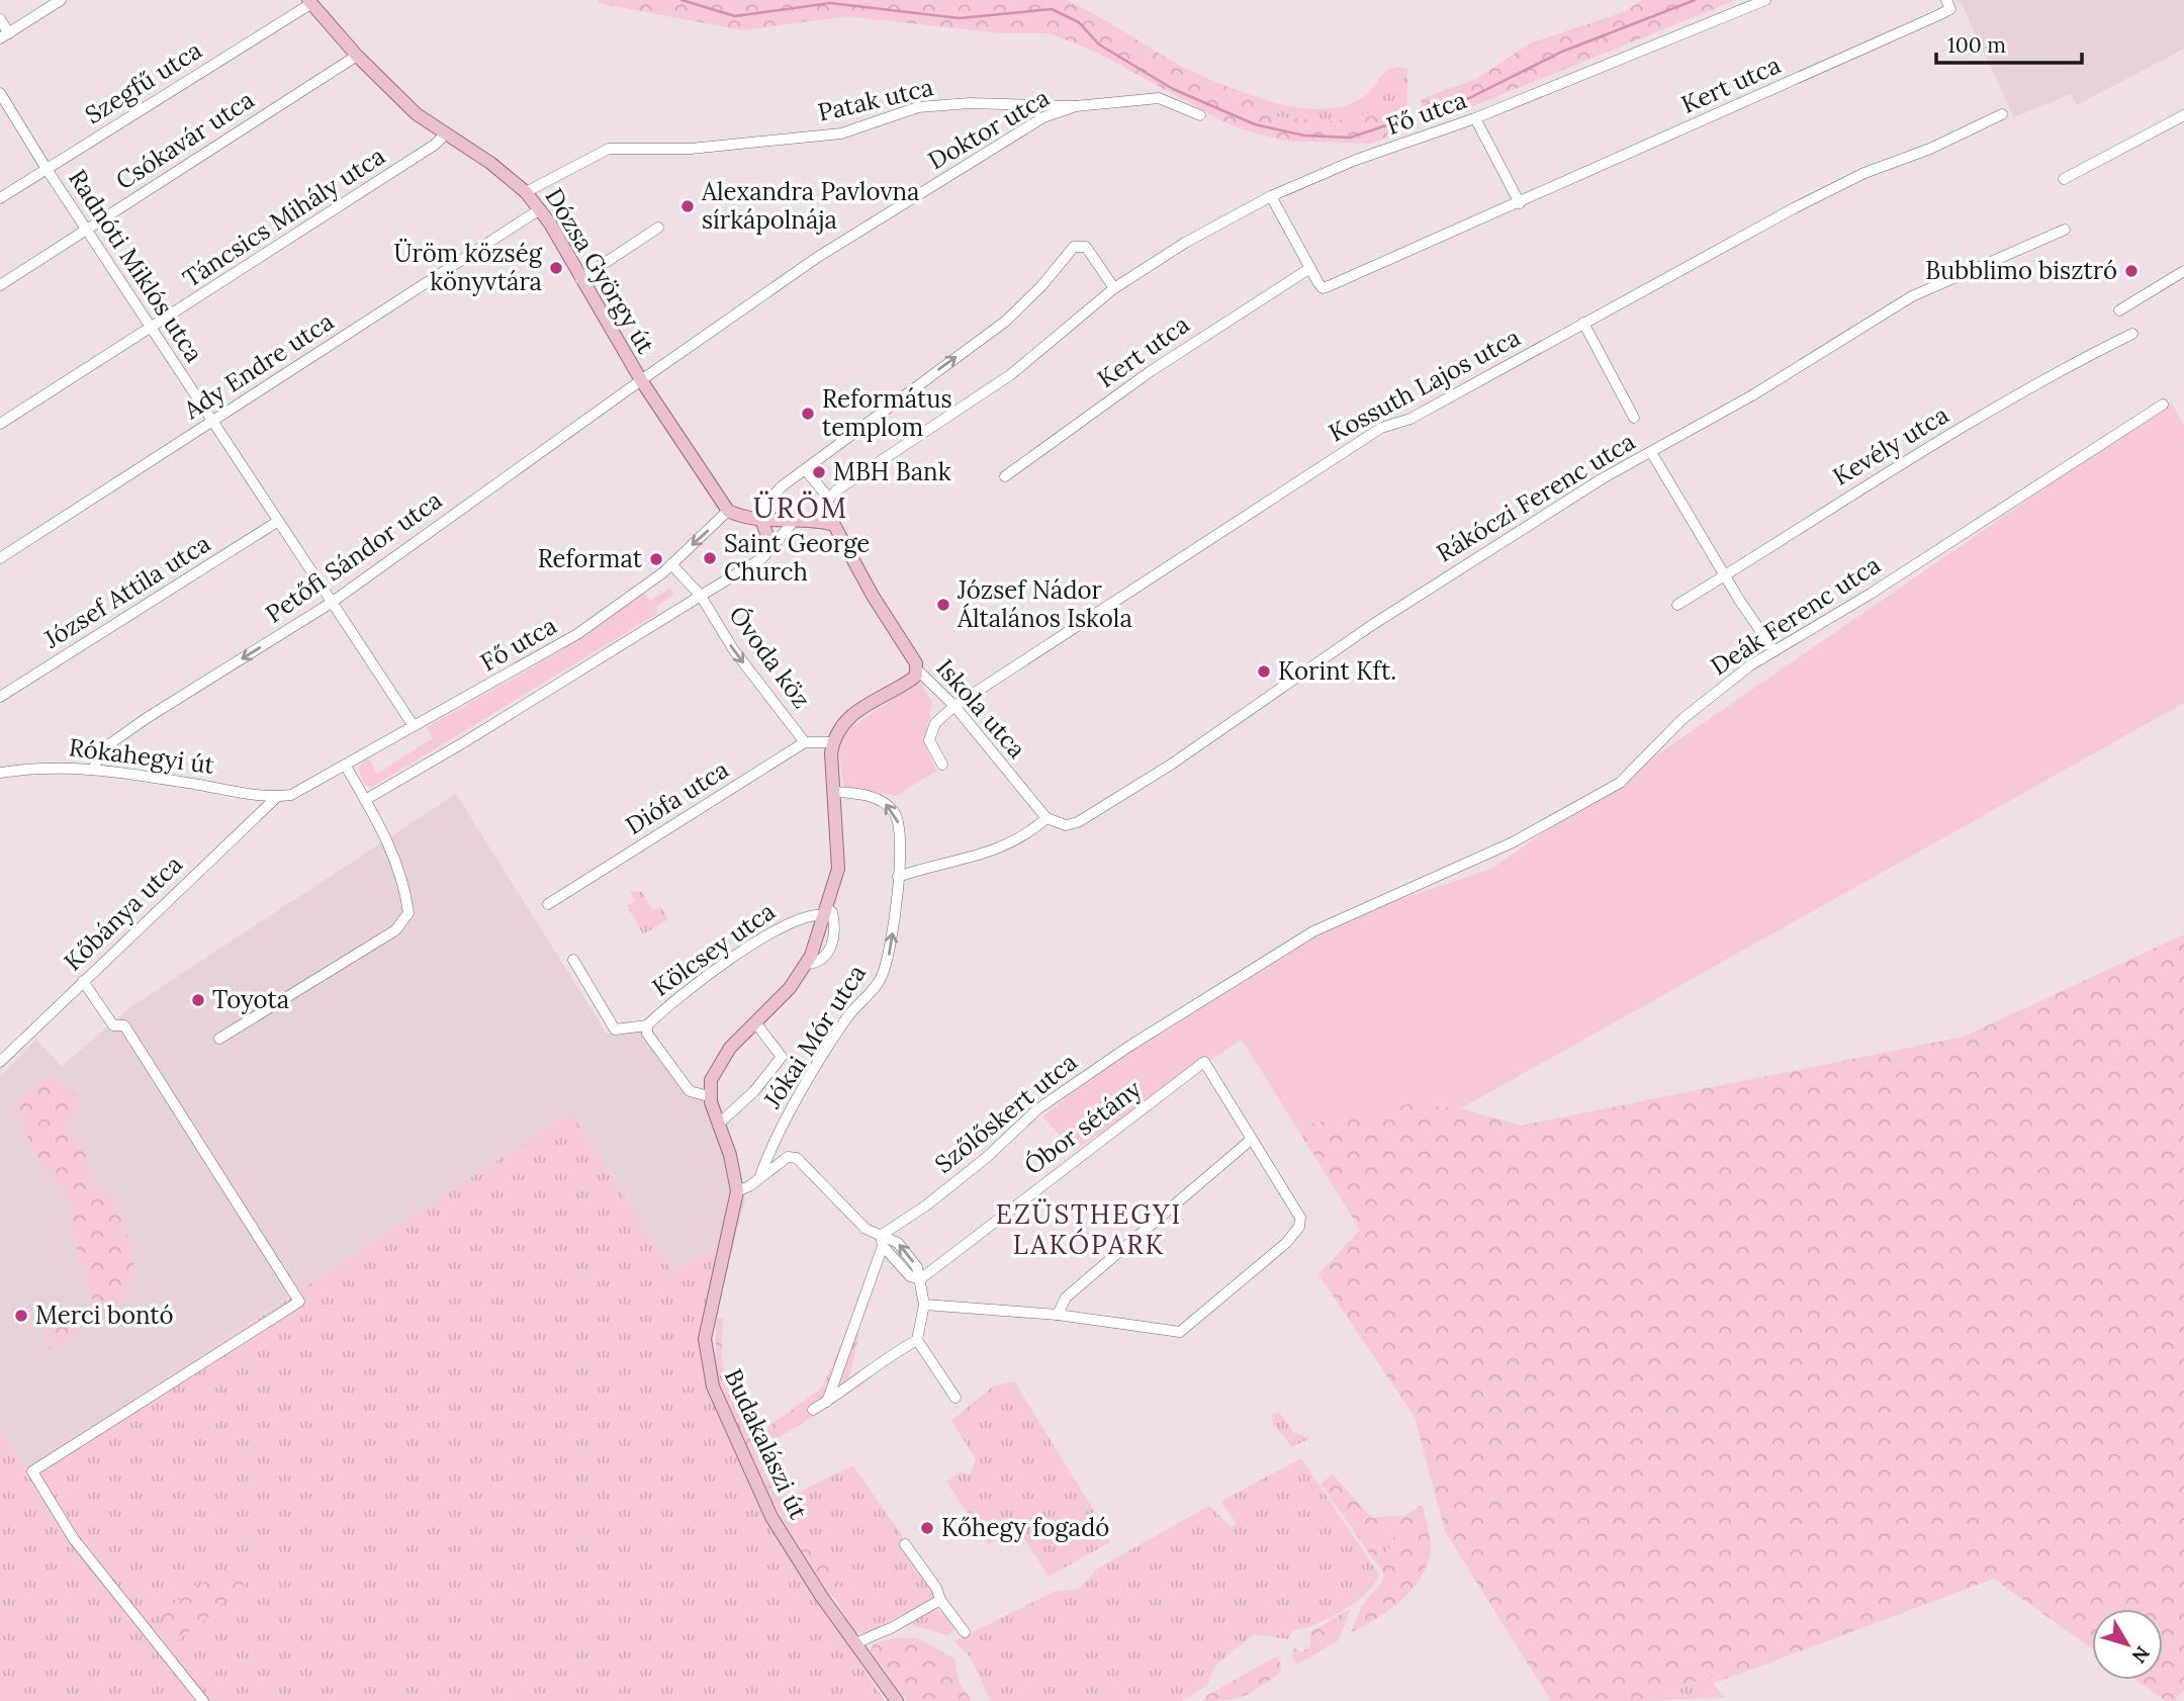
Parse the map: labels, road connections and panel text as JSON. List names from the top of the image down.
{
  "streets": {
    "main road": ["Dózsa György út", "Iskola utca", "Budakalászi út"],
    "street": [
      "Szegfű utca",
      "Kert utca",
      "Patak utca",
      "Fő utca",
      "Doktor utca",
      "Csókavár utca",
      "Táncsics Mihály utca",
      "Radnóti Miklós utca",
      "Ady Endre utca",
      "Kossuth Lajos utca",
      "Kevély utca",
      "Rákóczi Ferenc utca",
      "Petőfi Sándor utca",
      "József Attila utca",
      "Deák Ferenc utca",
      "Óvoda köz",
      "Rókahegyi út",
      "Diófa utca",
      "Kőbánya utca",
      "Kölcsey utca",
      "Jókai Mór utca",
      "Szőlőskert utca",
      "Óbor sétány"
    ]
  },
  "crossings": [
    ["Szegfű utca", "Radnóti Miklós utca"],
    ["Szegfű utca", "Dózsa György út"],
    ["Kert utca", "Fő utca"],
    ["Patak utca", "Doktor utca"],
    ["Patak utca", "Dózsa György út"],
    ["Fő utca", "Radnóti Miklós utca"],
    ["Fő utca", "Dózsa György út"],
    ["Fő utca", "Óvoda köz"],
    ["Fő utca", "Rókahegyi út"],
    ["Fő utca", "Kőbánya utca"],
    ["Doktor utca", "Dózsa György út"],
    ["Doktor utca", "Petőfi Sándor utca"],
    ["Csókavár utca", "Radnóti Miklós utca"],
    ["Csókavár utca", "Dózsa György út"],
    ["Táncsics Mihály utca", "Radnóti Miklós utca"],
    ["Táncsics Mihály utca", "Dózsa György út"],
    ["Radnóti Miklós utca", "Ady Endre utca"],
    ["Radnóti Miklós utca", "Petőfi Sándor utca"],
    ["Radnóti Miklós utca", "József Attila utca"],
    ["Dózsa György út", "Ady Endre utca"],
    ["Dózsa György út", "Petőfi Sándor utca"],
    ["Kossuth Lajos utca", "Iskola utca"],
    ["Rákóczi Ferenc utca", "Iskola utca"],
    ["Petőfi Sándor utca", "Rókahegyi út"],
    ["Deák Ferenc utca", "Szőlőskert utca"],
    ["Óvoda köz", "Diófa utca"],
    ["Rókahegyi út", "Kőbánya utca"],
    ["Kölcsey utca", "Budakalászi út"]
  ],
  "one_way": ["Petőfi Sándor utca", "Óvoda köz", "Jókai Mór utca"],
  "districts": ["ÜRÖM", "EZÜSTHEGYI LAKÓPARK"],
  "places": [
    "Alexandra Pavlovna sírkápolnája",
    "Üröm község könyvtára",
    "Bubblimo bisztró",
    "Református templom",
    "MBH Bank",
    "Saint George Church",
    "Reformat",
    "József Nádor Általános Iskola",
    "Korint Kft.",
    "Toyota",
    "Merci bontó",
    "Kőhegy fogadó"
  ],
  "scale_bar": "100 m",
  "north": "bottom right"
}
